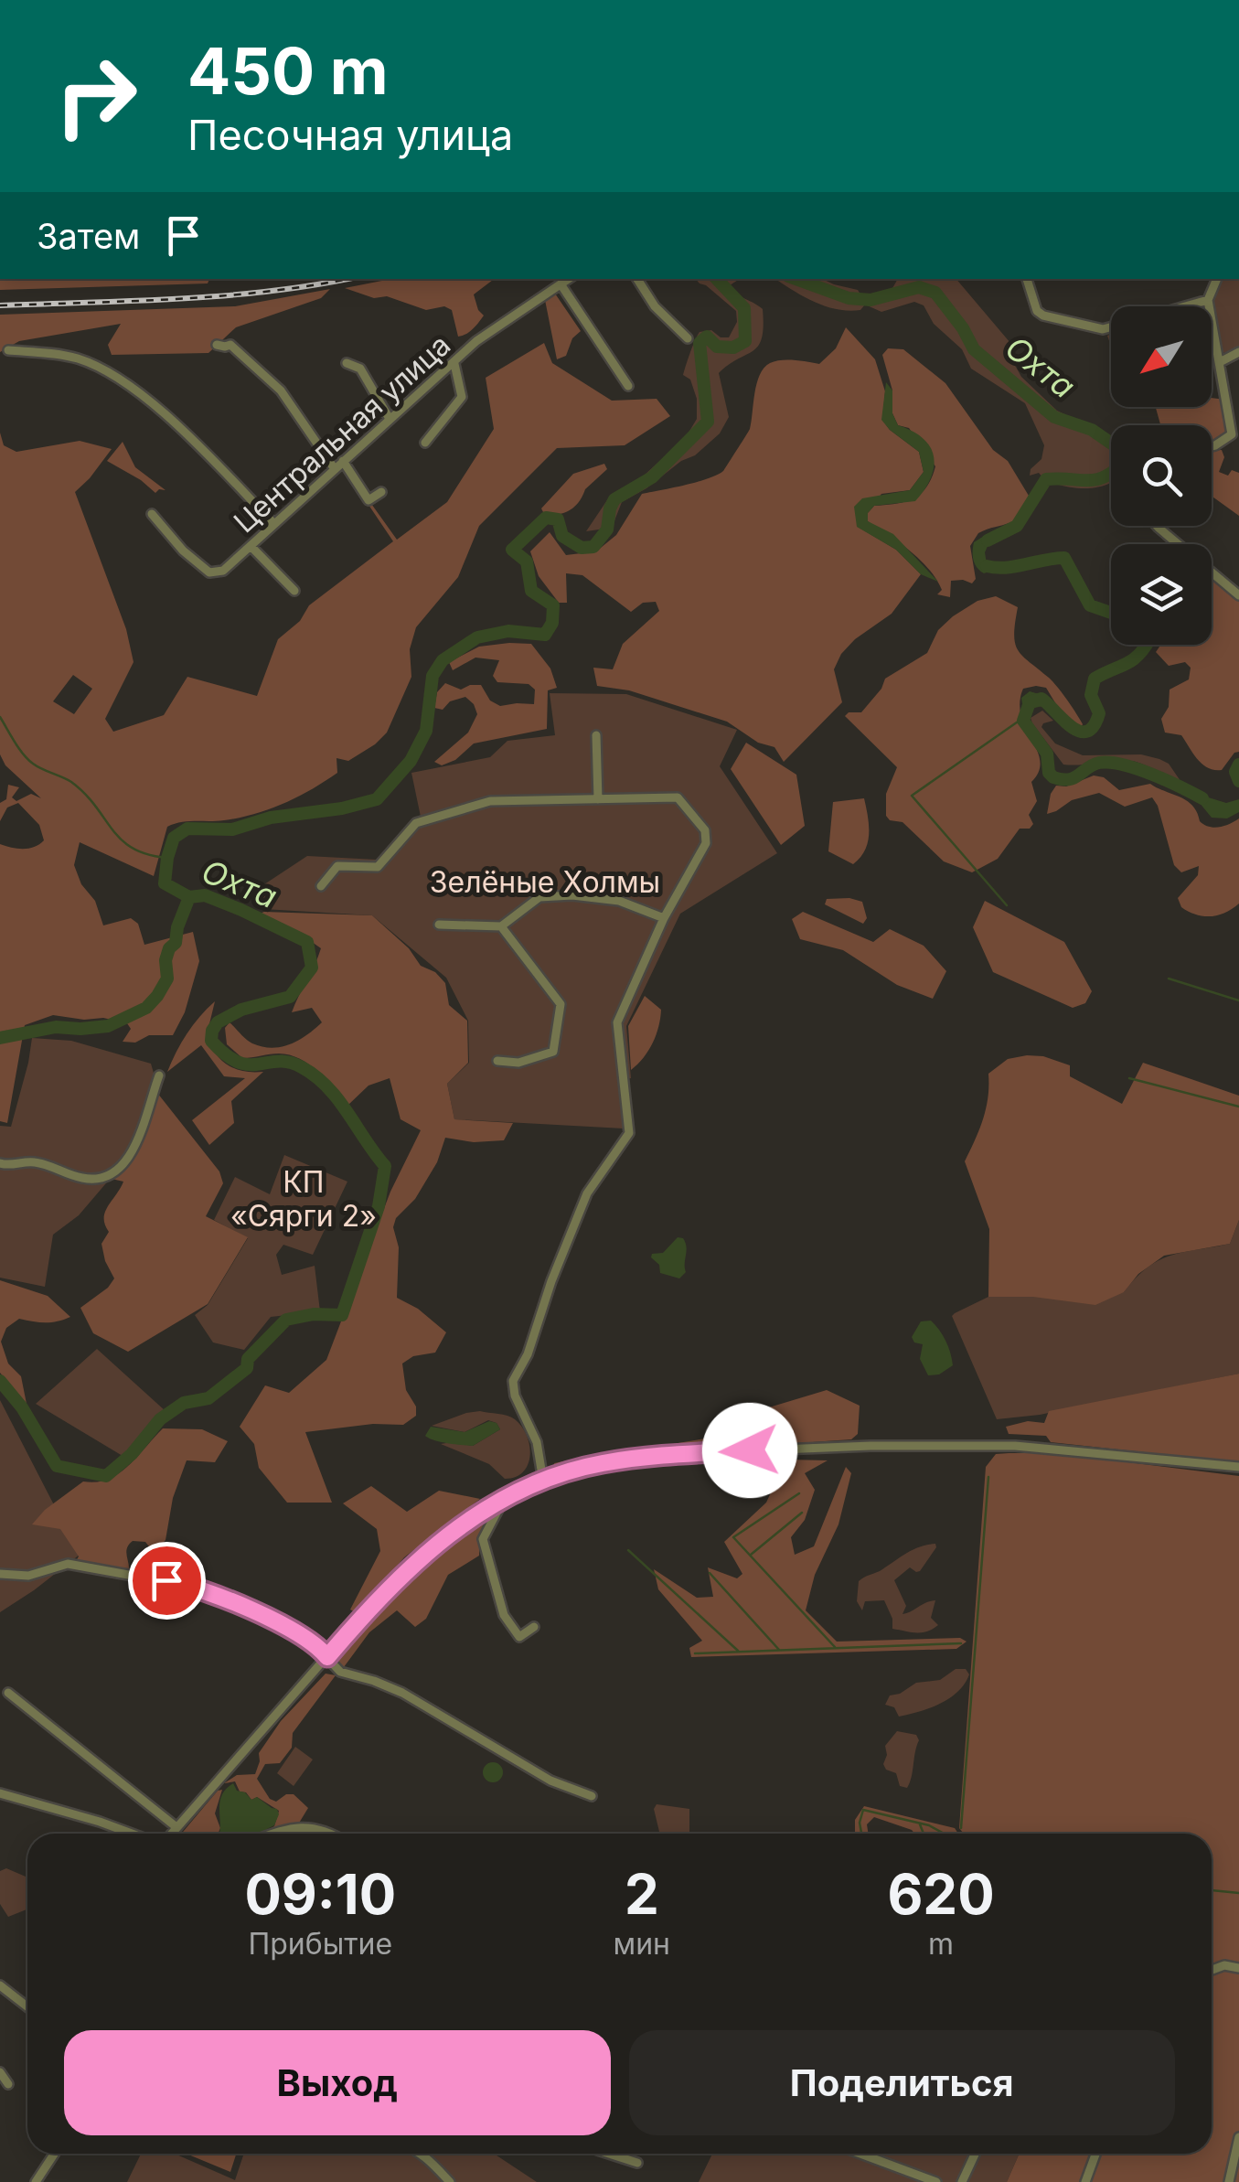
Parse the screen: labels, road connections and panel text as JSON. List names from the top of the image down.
{
  "streets": {
    "street": ["Центральная улица"]
  },
  "water": ["Охта"],
  "parks": ["Зелёные Холмы", "КП «Сярги 2»"],
  "north": "bottom left",
  "page": {
    "turn": ["450 m", "Песочная улица"],
    "then": "Затем",
    "eta": [
      "09:10",
      "Прибытие",
      "2",
      "мин",
      "620",
      "m"
    ],
    "buttons": ["Выход", "Поделиться"]
  }
}
